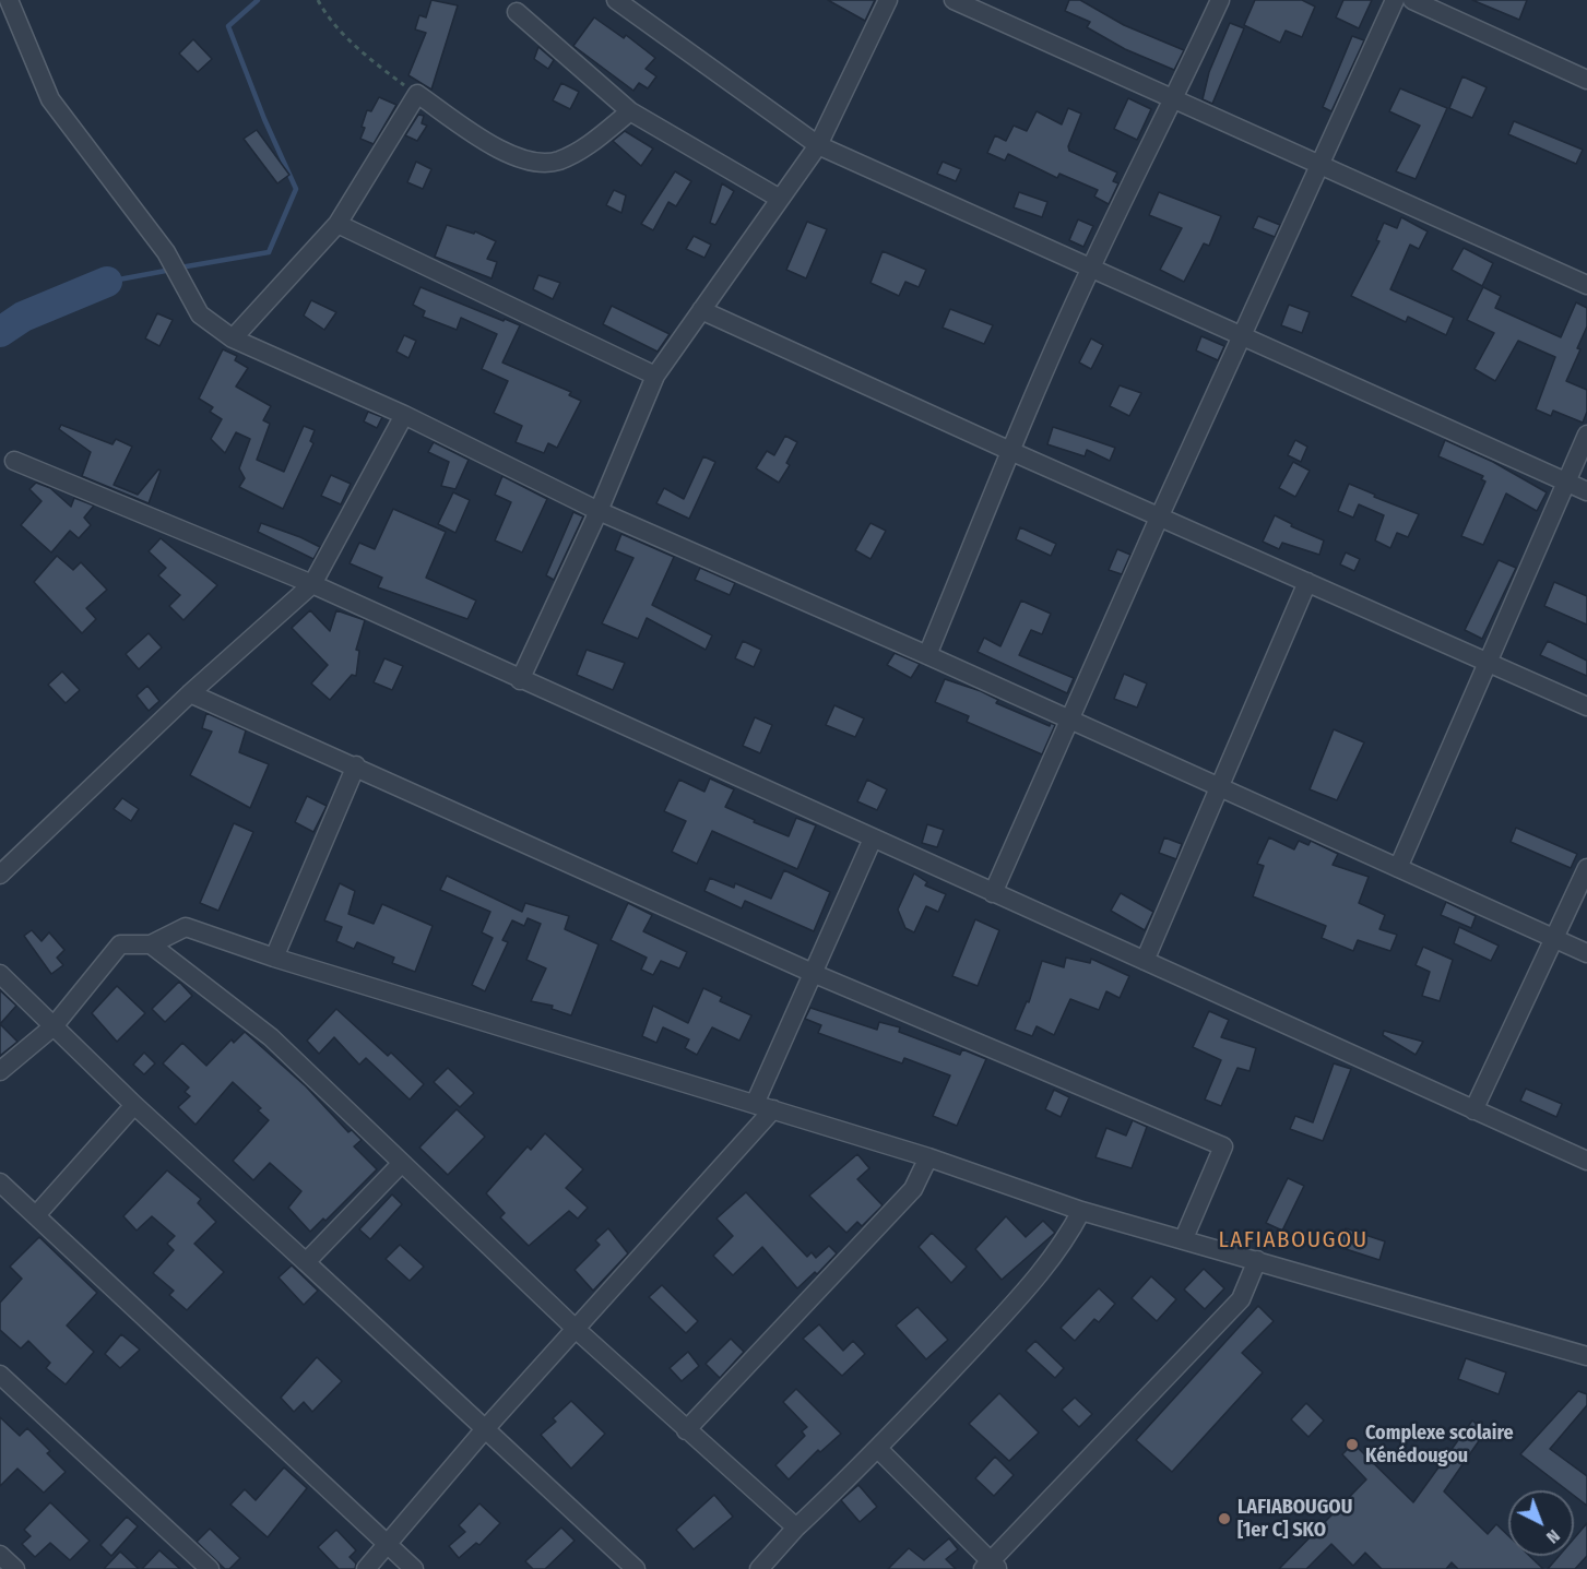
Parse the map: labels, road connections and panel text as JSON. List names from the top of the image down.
{
  "districts": ["LAFIABOUGOU"],
  "places": ["Complexe scolaire Kénédougou", "LAFIABOUGOU [1er C] SKO"],
  "north": "bottom right"
}
